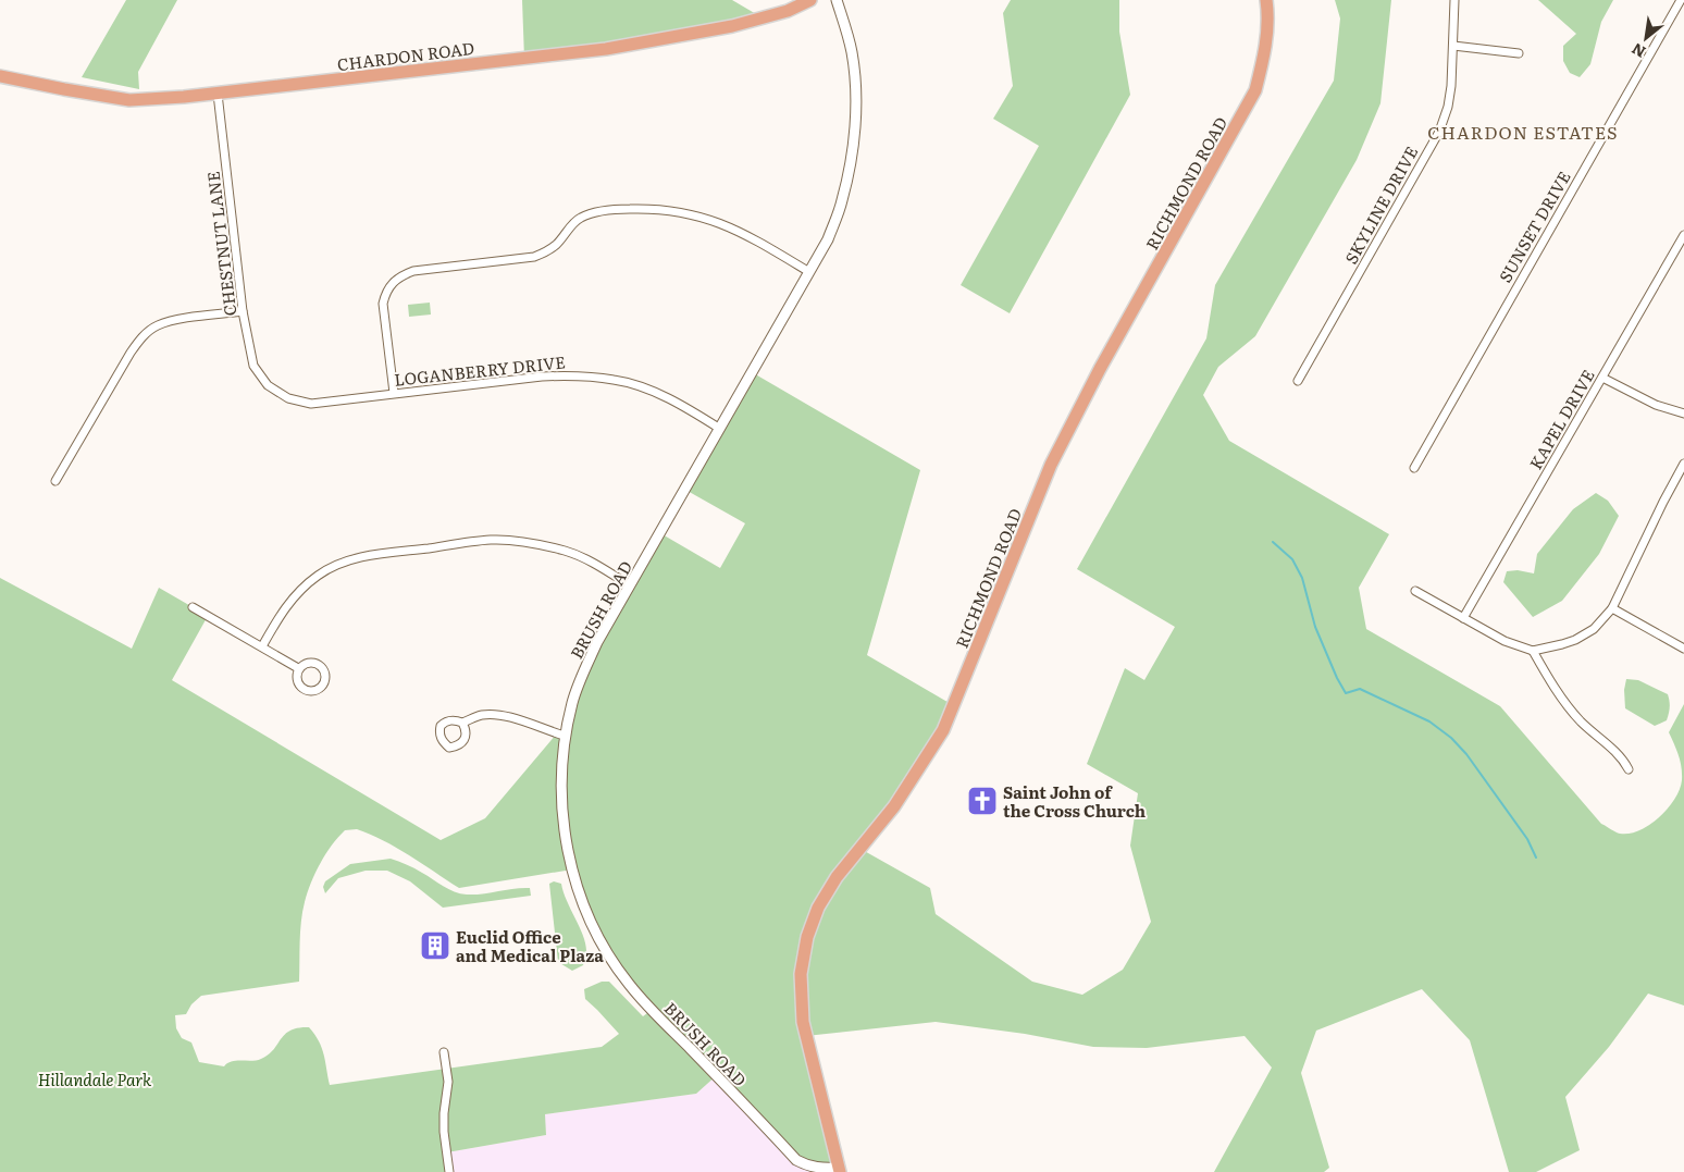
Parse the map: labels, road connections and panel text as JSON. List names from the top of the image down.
{
  "streets": {
    "main road": ["CHARDON ROAD", "RICHMOND ROAD"],
    "street": [
      "SKYLINE DRIVE",
      "SUNSET DRIVE",
      "CHESTNUT LANE",
      "LOGANBERRY DRIVE",
      "KAPEL DRIVE",
      "BRUSH ROAD"
    ]
  },
  "crossings": [
    ["CHARDON ROAD", "CHESTNUT LANE"],
    ["RICHMOND ROAD", "BRUSH ROAD"],
    ["CHESTNUT LANE", "LOGANBERRY DRIVE"],
    ["LOGANBERRY DRIVE", "BRUSH ROAD"]
  ],
  "districts": ["CHARDON ESTATES"],
  "parks": ["Hillandale Park"],
  "places": {
    "church": ["Saint John of the Cross Church"],
    "building": ["Euclid Office and Medical Plaza"]
  },
  "north": "bottom left"
}
